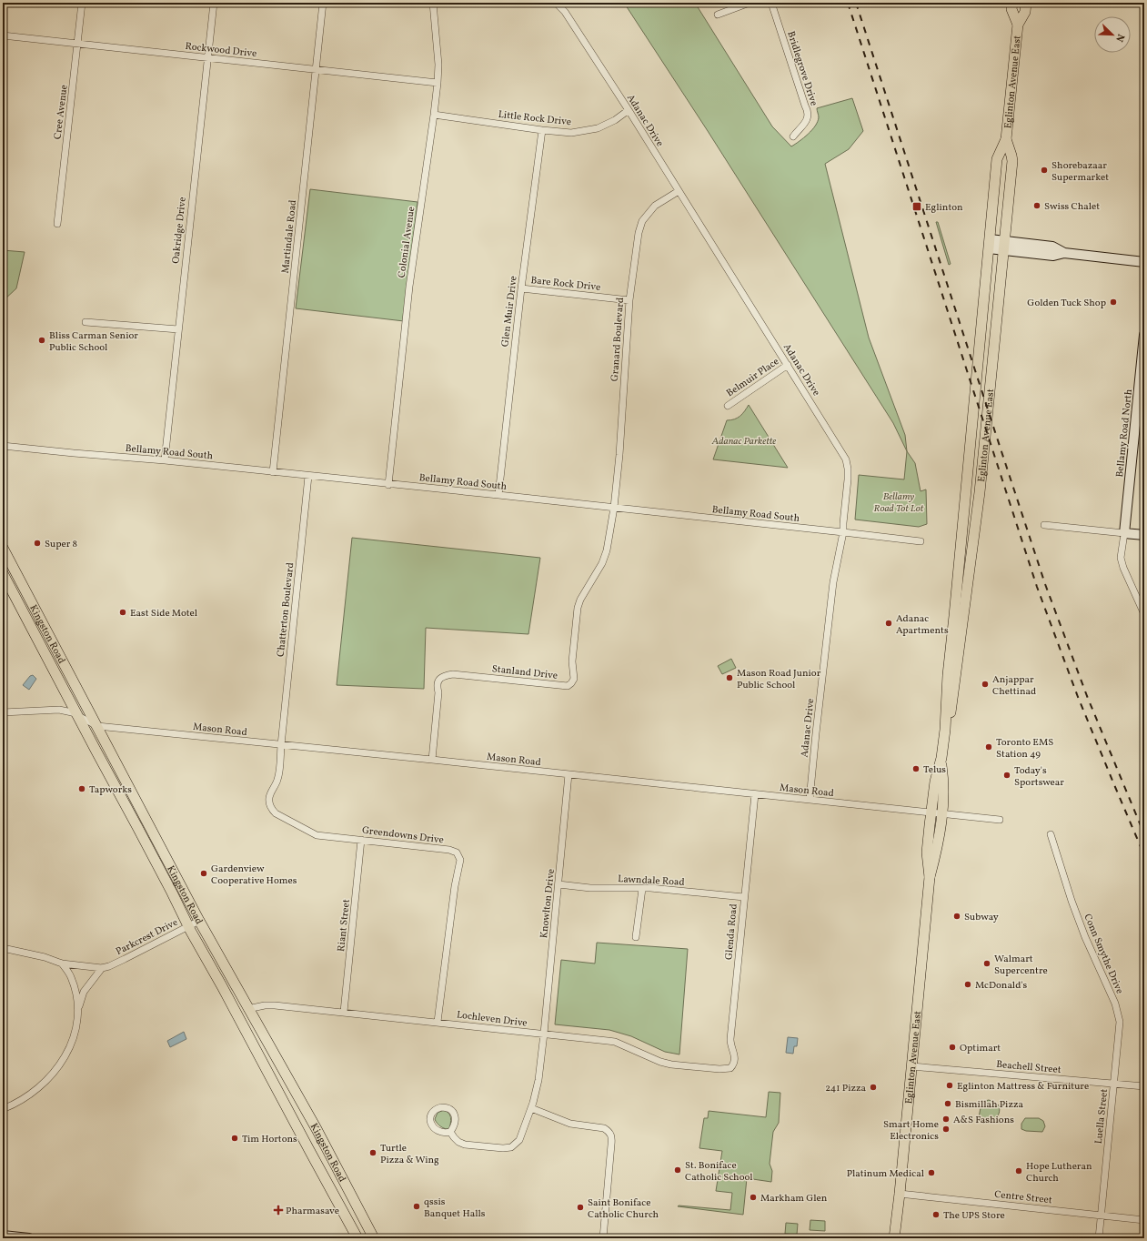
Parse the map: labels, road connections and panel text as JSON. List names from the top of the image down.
{
  "streets": {
    "main road": ["Eglinton Avenue East", "Kingston Road"],
    "street": [
      "Rockwood Drive",
      "Bridlegrove Drive",
      "Cree Avenue",
      "Little Rock Drive",
      "Adanac Drive",
      "Oakridge Drive",
      "Martindale Road",
      "Colonial Avenue",
      "Bare Rock Drive",
      "Glen Muir Drive",
      "Granard Boulevard",
      "Belmuir Place",
      "Bellamy Road North",
      "Bellamy Road South",
      "Chatterton Boulevard",
      "Stanland Drive",
      "Mason Road",
      "Greendowns Drive",
      "Lawndale Road",
      "Knowlton Drive",
      "Riant Street",
      "Glenda Road",
      "Parkcrest Drive",
      "Conn Smythe Drive",
      "Lochleven Drive",
      "Beachell Street",
      "Luella Street",
      "Centre Street"
    ]
  },
  "crossings": [
    ["Rockwood Drive", "Cree Avenue"],
    ["Rockwood Drive", "Oakridge Drive"],
    ["Rockwood Drive", "Martindale Road"],
    ["Rockwood Drive", "Colonial Avenue"],
    ["Eglinton Avenue East", "Mason Road"],
    ["Eglinton Avenue East", "Beachell Street"],
    ["Eglinton Avenue East", "Centre Street"],
    ["Little Rock Drive", "Adanac Drive"],
    ["Little Rock Drive", "Colonial Avenue"],
    ["Little Rock Drive", "Glen Muir Drive"],
    ["Adanac Drive", "Granard Boulevard"],
    ["Adanac Drive", "Belmuir Place"],
    ["Adanac Drive", "Bellamy Road South"],
    ["Adanac Drive", "Mason Road"],
    ["Oakridge Drive", "Bellamy Road South"],
    ["Martindale Road", "Bellamy Road South"],
    ["Colonial Avenue", "Bellamy Road South"],
    ["Bare Rock Drive", "Glen Muir Drive"],
    ["Bare Rock Drive", "Granard Boulevard"],
    ["Glen Muir Drive", "Bellamy Road South"],
    ["Granard Boulevard", "Bellamy Road South"],
    ["Granard Boulevard", "Stanland Drive"],
    ["Bellamy Road South", "Chatterton Boulevard"],
    ["Bellamy Road South", "Stanland Drive"],
    ["Chatterton Boulevard", "Mason Road"],
    ["Chatterton Boulevard", "Greendowns Drive"],
    ["Kingston Road", "Mason Road"],
    ["Kingston Road", "Parkcrest Drive"],
    ["Kingston Road", "Lochleven Drive"],
    ["Stanland Drive", "Mason Road"],
    ["Mason Road", "Greendowns Drive"],
    ["Mason Road", "Knowlton Drive"],
    ["Mason Road", "Glenda Road"],
    ["Greendowns Drive", "Riant Street"],
    ["Greendowns Drive", "Lochleven Drive"],
    ["Lawndale Road", "Knowlton Drive"],
    ["Lawndale Road", "Glenda Road"],
    ["Knowlton Drive", "Lochleven Drive"],
    ["Riant Street", "Lochleven Drive"],
    ["Glenda Road", "Lochleven Drive"],
    ["Conn Smythe Drive", "Beachell Street"],
    ["Conn Smythe Drive", "Luella Street"],
    ["Beachell Street", "Luella Street"],
    ["Luella Street", "Centre Street"]
  ],
  "parks": ["Adanac Parkette", "Bellamy Road Tot Lot"],
  "places": {
    "other": [
      "Shorebazaar Supermarket",
      "Swiss Chalet",
      "Golden Tuck Shop",
      "Bliss Carman Senior Public School",
      "Super 8",
      "East Side Motel",
      "Adanac Apartments",
      "Mason Road Junior Public School",
      "Anjappar Chettinad",
      "Toronto EMS Station 49",
      "Telus",
      "Today's Sportswear",
      "Tapworks",
      "Gardenview Cooperative Homes",
      "Subway",
      "Walmart Supercentre",
      "McDonald's",
      "Optimart",
      "Eglinton Mattress & Furniture",
      "241 Pizza",
      "Bismillah Pizza",
      "A&S Fashions",
      "Smart Home Electronics",
      "Tim Hortons",
      "Turtle Pizza & Wing",
      "St. Boniface Catholic School",
      "Hope Lutheran Church",
      "Platinum Medical",
      "Markham Glen",
      "qssis Banquet Halls",
      "Saint Boniface Catholic Church",
      "The UPS Store"
    ],
    "transit": ["Eglinton"],
    "health": ["Pharmasave"]
  },
  "north": "bottom right"
}
